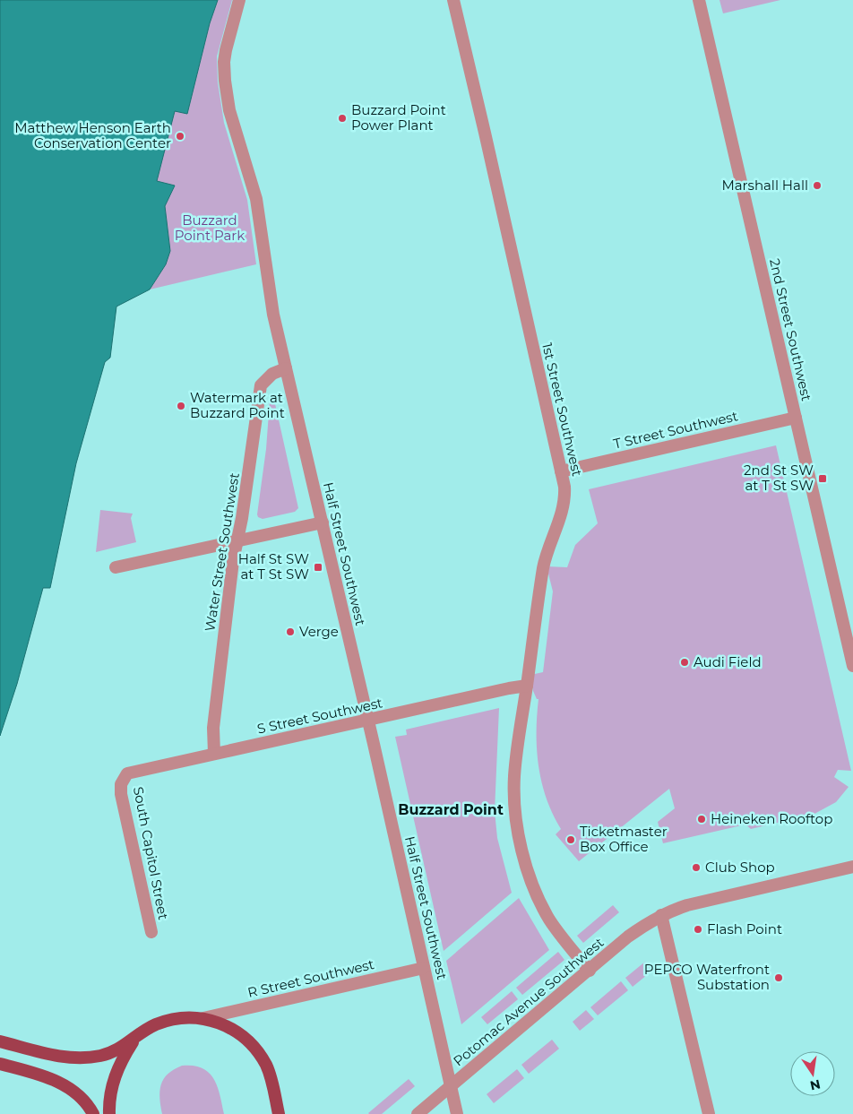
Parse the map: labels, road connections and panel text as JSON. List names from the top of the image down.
{
  "streets": {
    "street": [
      "2nd Street Southwest",
      "1st Street Southwest",
      "T Street Southwest",
      "Water Street Southwest",
      "Half Street Southwest",
      "S Street Southwest",
      "South Capitol Street",
      "R Street Southwest",
      "Potomac Avenue Southwest"
    ]
  },
  "crossings": [
    ["2nd Street Southwest", "T Street Southwest"],
    ["1st Street Southwest", "T Street Southwest"],
    ["1st Street Southwest", "S Street Southwest"],
    ["1st Street Southwest", "Potomac Avenue Southwest"],
    ["Water Street Southwest", "Half Street Southwest"],
    ["Water Street Southwest", "S Street Southwest"],
    ["Half Street Southwest", "S Street Southwest"],
    ["Half Street Southwest", "R Street Southwest"],
    ["Half Street Southwest", "Potomac Avenue Southwest"],
    ["S Street Southwest", "South Capitol Street"]
  ],
  "districts": ["Buzzard Point"],
  "parks": ["Buzzard Point Park"],
  "places": {
    "other": [
      "Buzzard Point Power Plant",
      "Matthew Henson Earth Conservation Center",
      "Marshall Hall",
      "Watermark at Buzzard Point",
      "Verge",
      "Audi Field",
      "Heineken Rooftop",
      "Ticketmaster Box Office",
      "Club Shop",
      "Flash Point",
      "PEPCO Waterfront Substation"
    ],
    "transit": ["2nd St SW at T St SW", "Half St SW at T St SW"]
  },
  "north": "bottom"
}
